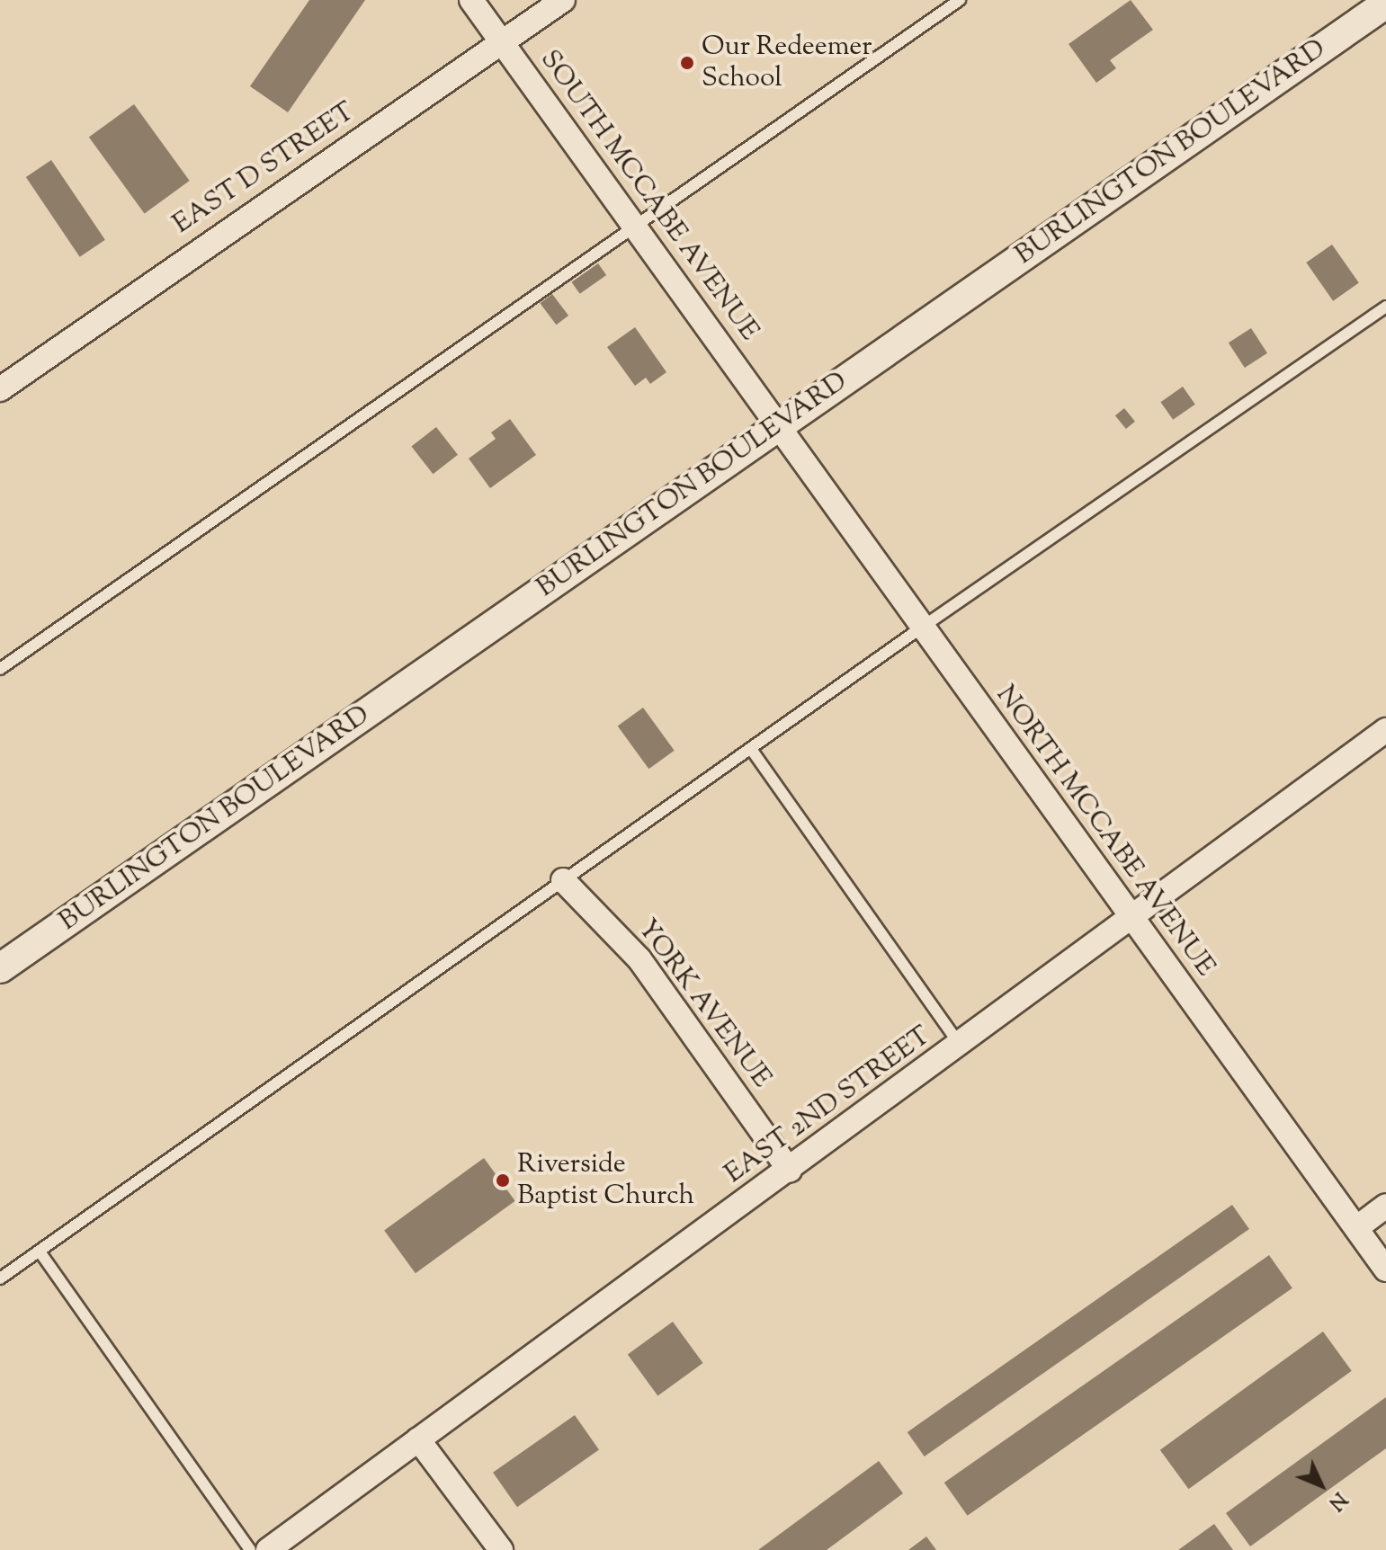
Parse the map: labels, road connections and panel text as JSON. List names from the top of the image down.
{
  "streets": {
    "street": [
      "BURLINGTON BOULEVARD",
      "EAST D STREET",
      "SOUTH MCCABE AVENUE",
      "NORTH MCCABE AVENUE",
      "YORK AVENUE",
      "EAST 2ND STREET"
    ]
  },
  "crossings": [
    ["BURLINGTON BOULEVARD", "SOUTH MCCABE AVENUE"],
    ["BURLINGTON BOULEVARD", "NORTH MCCABE AVENUE"],
    ["EAST D STREET", "SOUTH MCCABE AVENUE"],
    ["SOUTH MCCABE AVENUE", "NORTH MCCABE AVENUE"],
    ["NORTH MCCABE AVENUE", "EAST 2ND STREET"],
    ["YORK AVENUE", "EAST 2ND STREET"]
  ],
  "places": ["Our Redeemer School", "Riverside Baptist Church"],
  "north": "bottom right"
}
